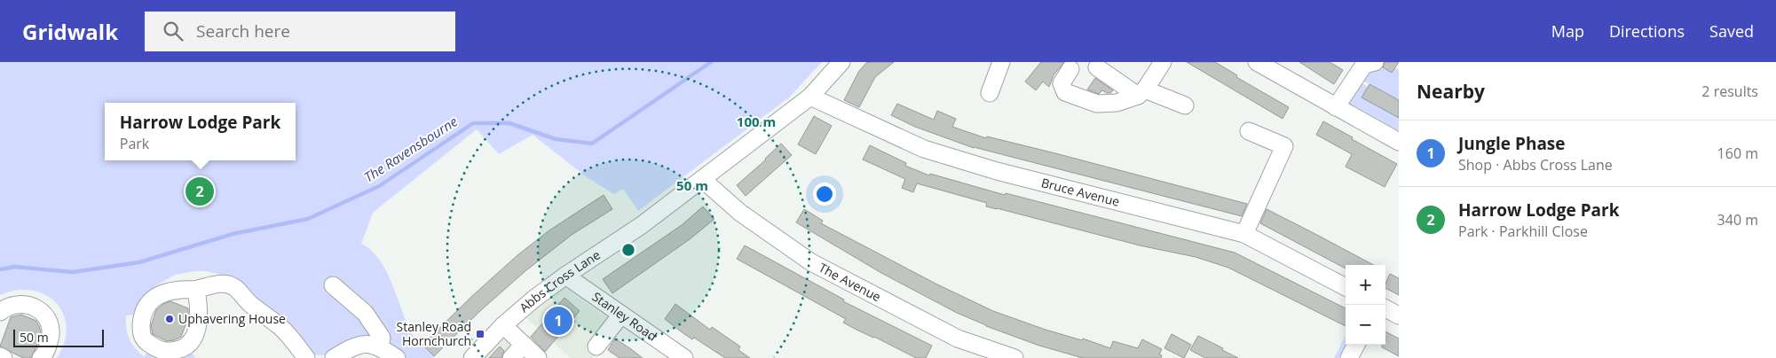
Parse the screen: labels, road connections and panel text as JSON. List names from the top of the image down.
{
  "streets": {
    "street": [
      "Bruce Avenue",
      "Abbs Cross Lane",
      "The Avenue",
      "Stanley Road"
    ]
  },
  "crossings": [
    ["Bruce Avenue", "Abbs Cross Lane"],
    ["Abbs Cross Lane", "The Avenue"],
    ["Abbs Cross Lane", "Stanley Road"]
  ],
  "water": ["The Ravensbourne"],
  "places": {
    "other": ["Uphavering House"],
    "transit": ["Stanley Road Hornchurch"]
  },
  "scale_bar": "50 m",
  "page": {
    "header": "Gridwalk",
    "search": "Search here",
    "nav": ["Map", "Directions", "Saved"],
    "heading": ["Nearby", "2 results"],
    "popup": ["Harrow Lodge Park", "Park"],
    "list": [
      {
        "mark": "1",
        "name": "Jungle Phase",
        "note": "Shop · Abbs Cross Lane",
        "value": "160 m"
      },
      {
        "mark": "2",
        "name": "Harrow Lodge Park",
        "note": "Park · Parkhill Close",
        "value": "340 m"
      }
    ],
    "pins": ["2", "1"],
    "map_buttons": ["+", "−"],
    "scale": "50 m"
  },
  "rings": ["100 m", "50 m"]
}
